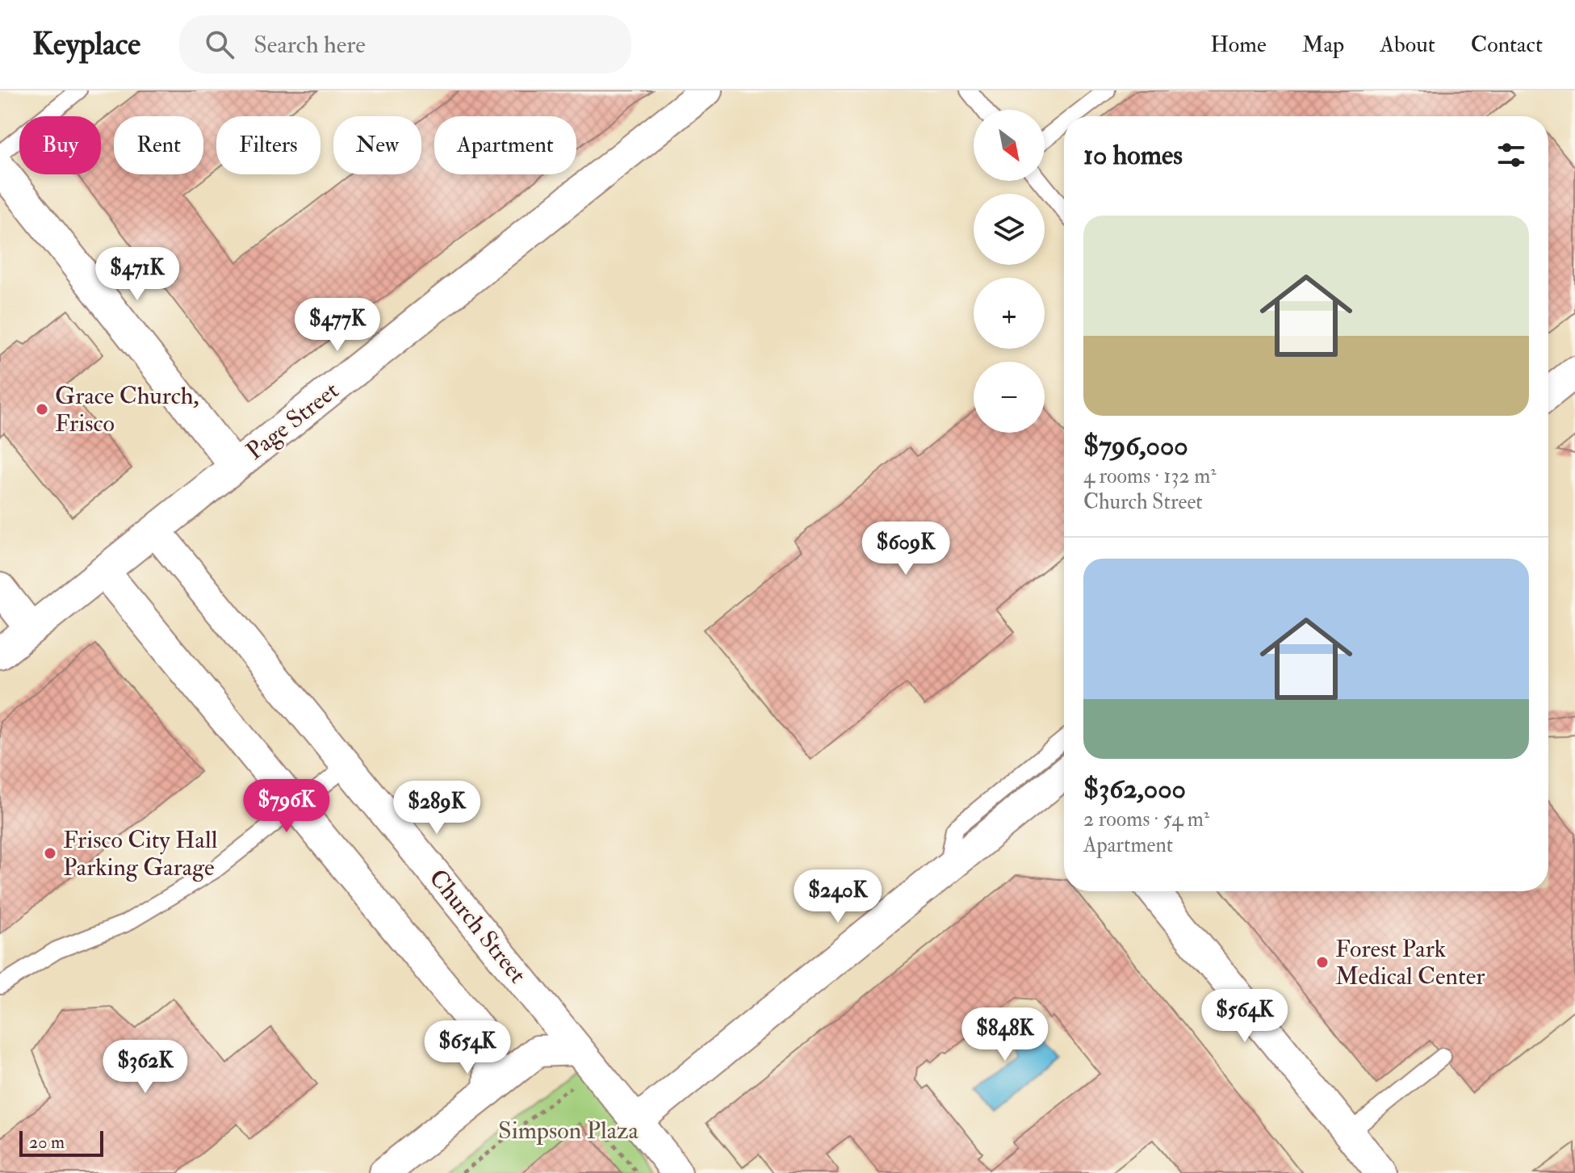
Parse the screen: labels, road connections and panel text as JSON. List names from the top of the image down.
{
  "streets": {
    "street": ["Page Street", "Church Street"]
  },
  "crossings": [
    ["Page Street", "Church Street"]
  ],
  "parks": ["Simpson Plaza"],
  "places": ["Grace Church, Frisco", "Frisco City Hall Parking Garage", "Forest Park Medical Center"],
  "scale_bar": "20 m",
  "north": "bottom right",
  "page": {
    "header": "Keyplace",
    "search": "Search here",
    "nav": [
      "Home",
      "Map",
      "About",
      "Contact"
    ],
    "map_buttons": ["+", "−"],
    "chip": [
      "Buy",
      "Rent",
      "Filters",
      "New",
      "Apartment"
    ],
    "heading": "10 homes",
    "list": [
      {
        "name": "$796,000",
        "note": "4 rooms · 132 m² · Church Street"
      },
      {
        "name": "$362,000",
        "note": "2 rooms · 54 m² · Apartment"
      }
    ],
    "price": [
      "$471K",
      "$477K",
      "$609K",
      "$796K",
      "$289K",
      "$240K",
      "$564K",
      "$848K",
      "$654K",
      "$362K"
    ],
    "scale": "20 m"
  }
}
